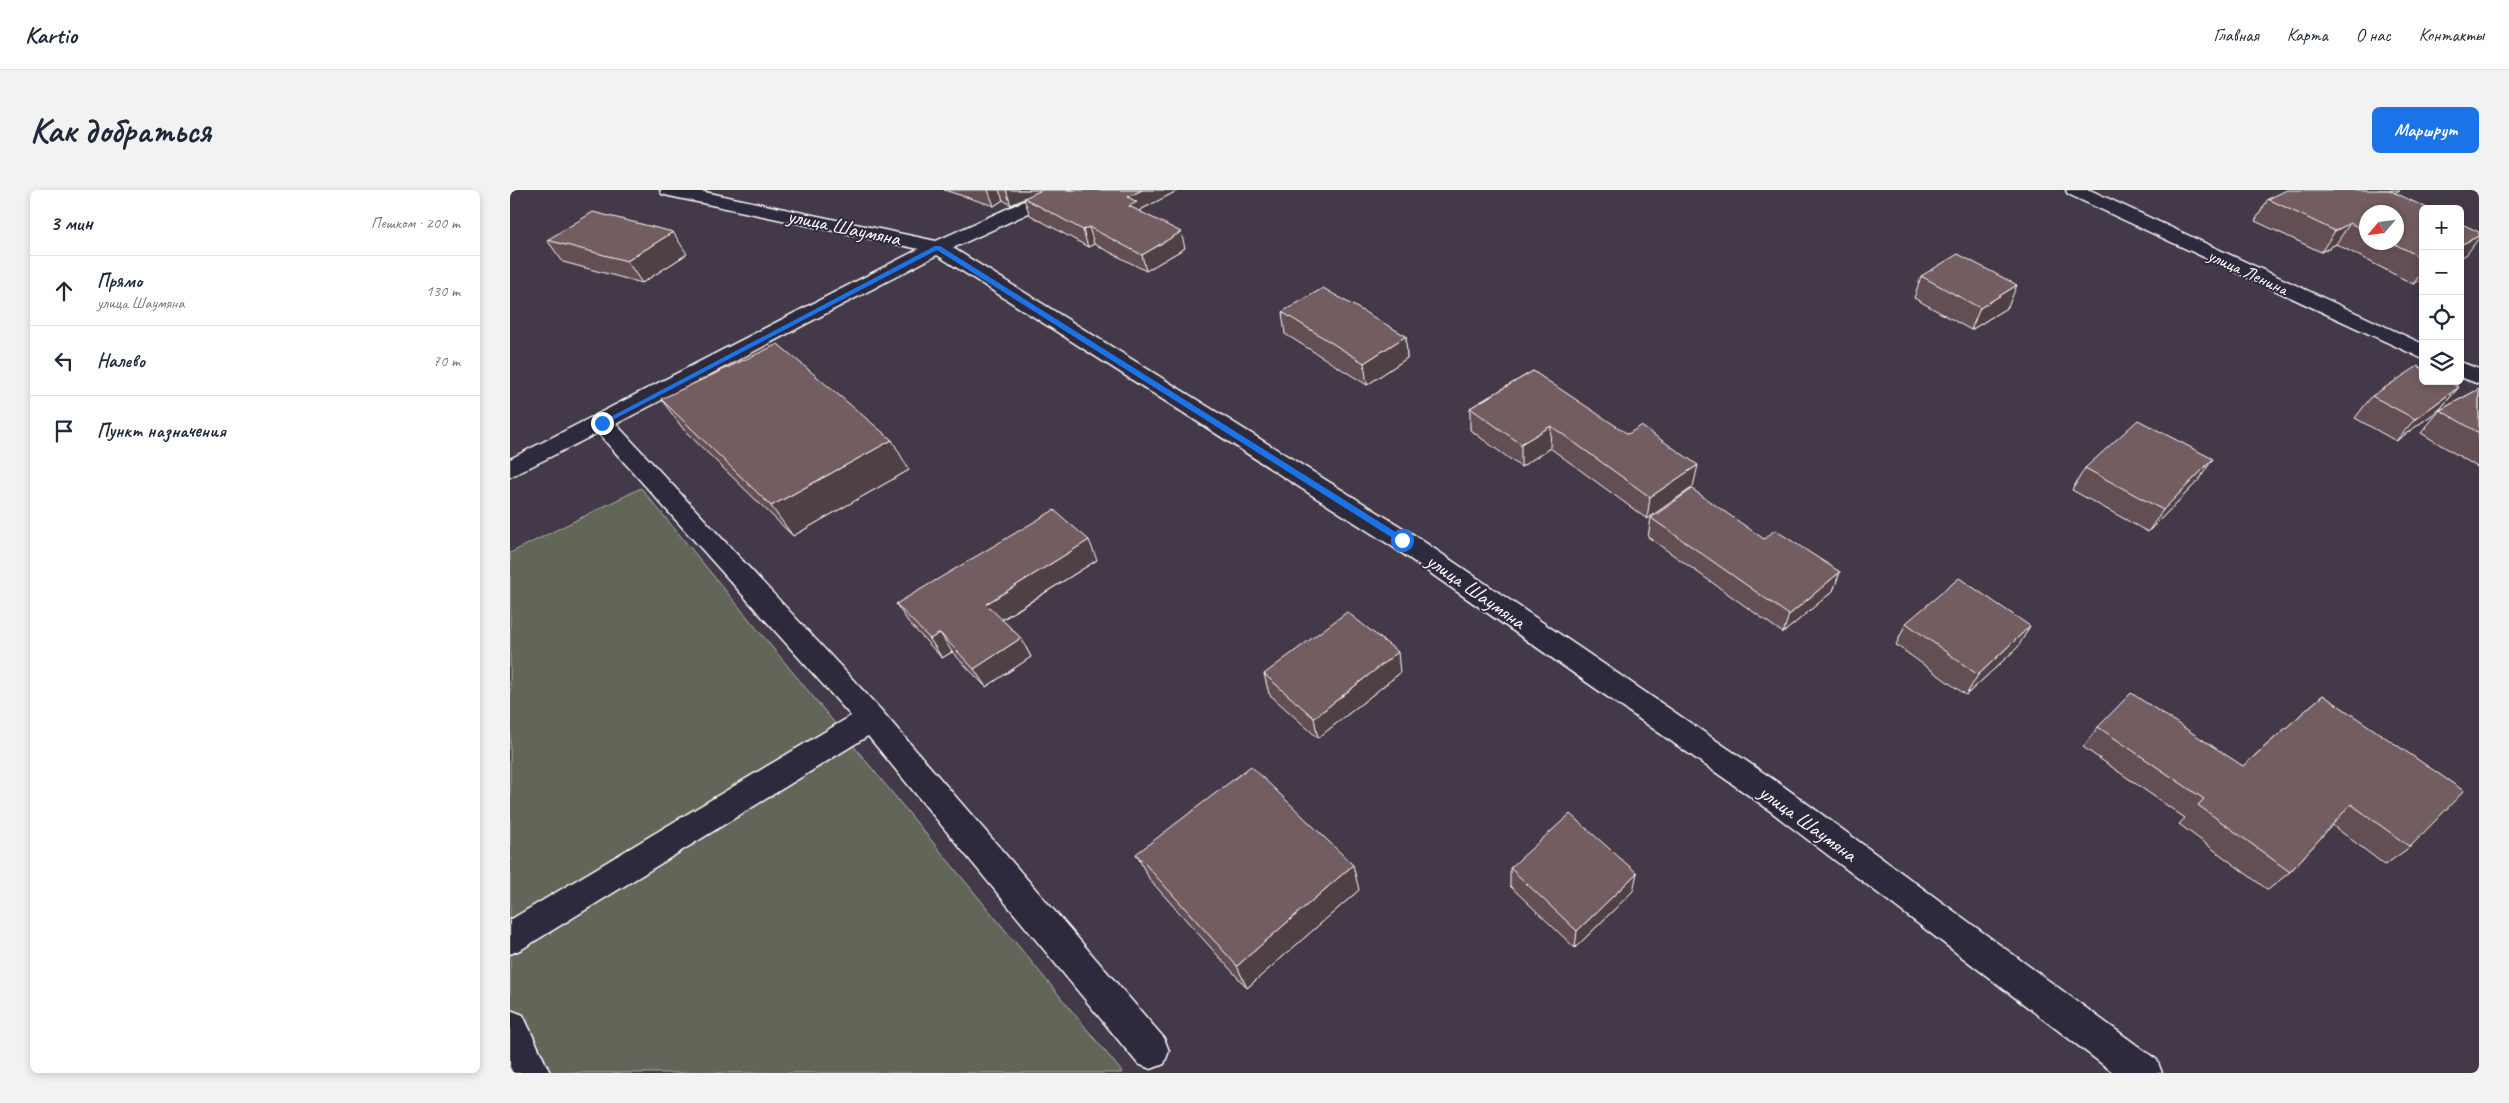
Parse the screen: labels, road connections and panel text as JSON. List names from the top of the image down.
{
  "streets": {
    "street": ["улица Шаумяна", "улица Ленина"]
  },
  "north": "bottom left",
  "page": {
    "header": "Kartio",
    "nav": [
      "Главная",
      "Карта",
      "О нас",
      "Контакты"
    ],
    "buttons": "Маршрут",
    "title": "Как добраться",
    "heading": ["3 мин", "Пешком · 200 m"],
    "map_buttons": ["+", "−"],
    "list": [
      ["Прямо", "улица Шаумяна", "130 m"],
      ["Налево", "70 m"],
      "Пункт назначения"
    ]
  }
}
